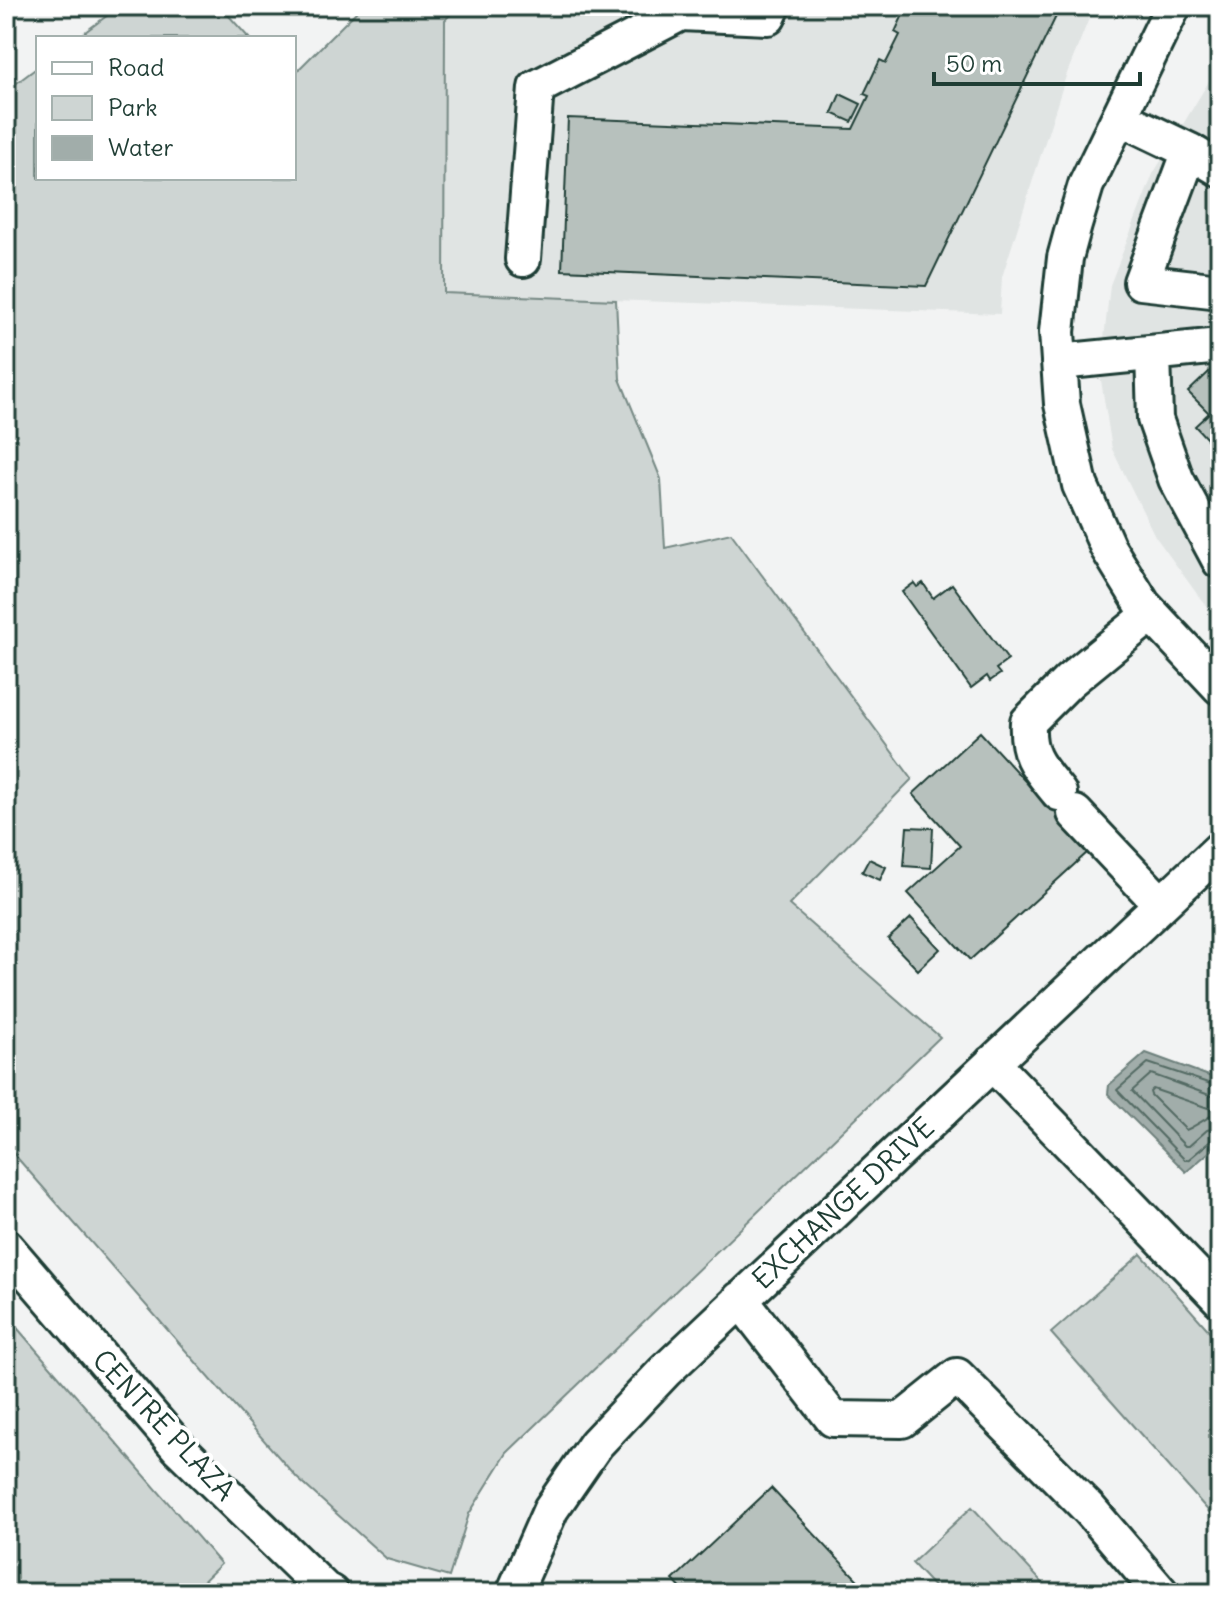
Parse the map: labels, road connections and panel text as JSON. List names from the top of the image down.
{
  "streets": {
    "street": ["EXCHANGE DRIVE", "CENTRE PLAZA"]
  },
  "legend": ["Road", "Park", "Water"],
  "scale_bar": "50 m"
}
